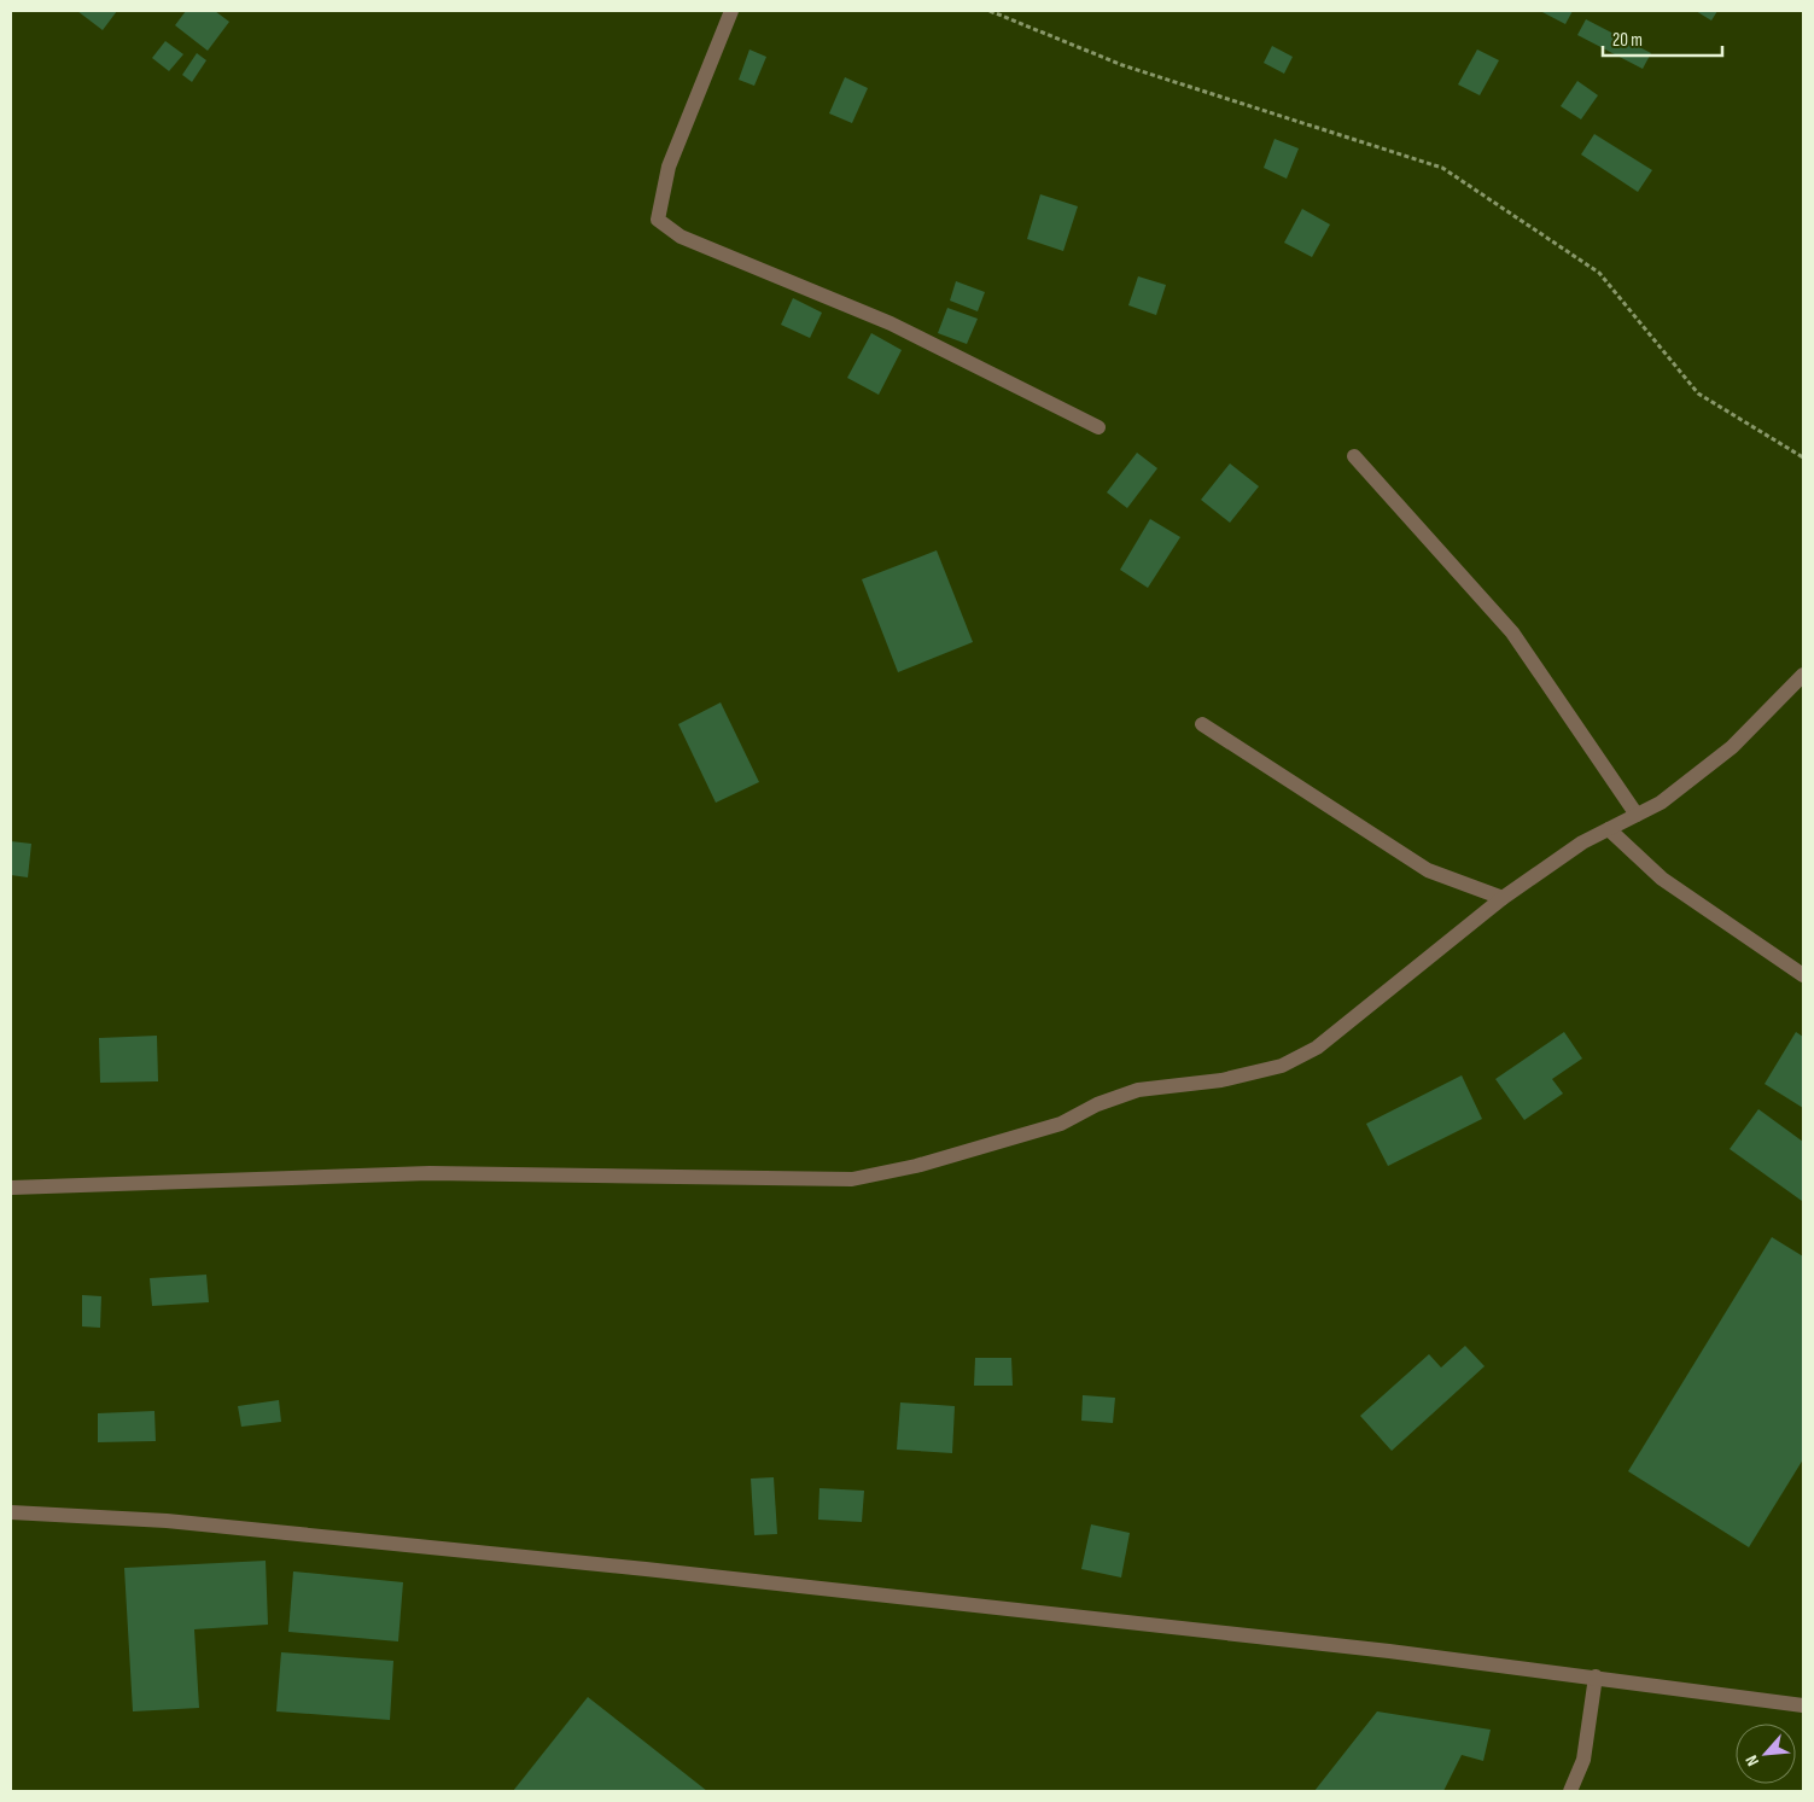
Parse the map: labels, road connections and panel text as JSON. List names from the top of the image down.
{
  "scale_bar": "20 m",
  "north": "bottom left"
}
